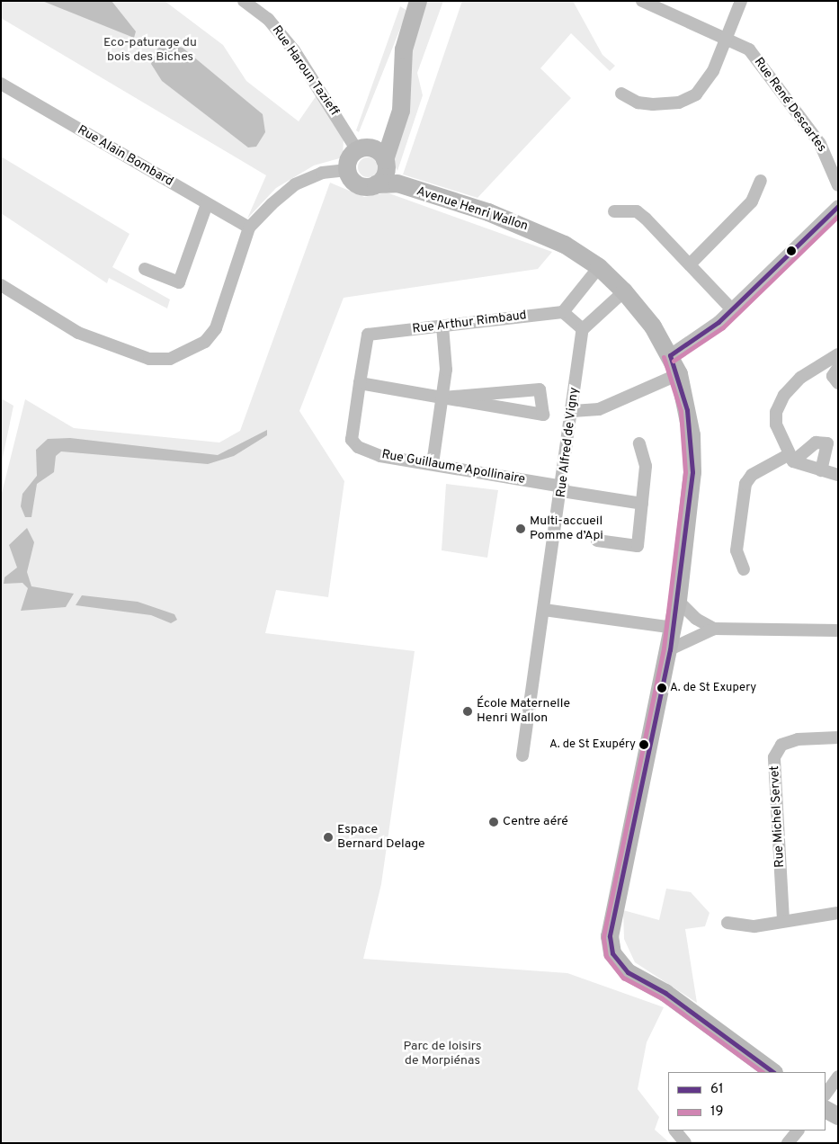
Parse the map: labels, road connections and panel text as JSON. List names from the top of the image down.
{
  "streets": {
    "street": [
      "Rue Haroun Tazieff",
      "Rue René Descartes",
      "Rue Alain Bombard",
      "Avenue Henri Wallon",
      "Rue Arthur Rimbaud",
      "Rue Alfred de Vigny",
      "Rue Guillaume Apollinaire",
      "Rue Michel Servet"
    ]
  },
  "crossings": [
    ["Rue Haroun Tazieff", "Avenue Henri Wallon"],
    ["Rue Arthur Rimbaud", "Rue Guillaume Apollinaire"],
    ["Rue Alfred de Vigny", "Rue Guillaume Apollinaire"]
  ],
  "parks": ["Eco-paturage du bois des Biches", "Parc de loisirs de Morpiénas"],
  "places": [
    "Multi-accueil Pomme d’Api",
    "A. de St Exupery",
    "École Maternelle Henri Wallon",
    "A. de St Exupéry",
    "Centre aéré",
    "Espace Bernard Delage"
  ],
  "lines": ["transit line 61", "transit line 19"],
  "legend": ["61", "19"]
}
